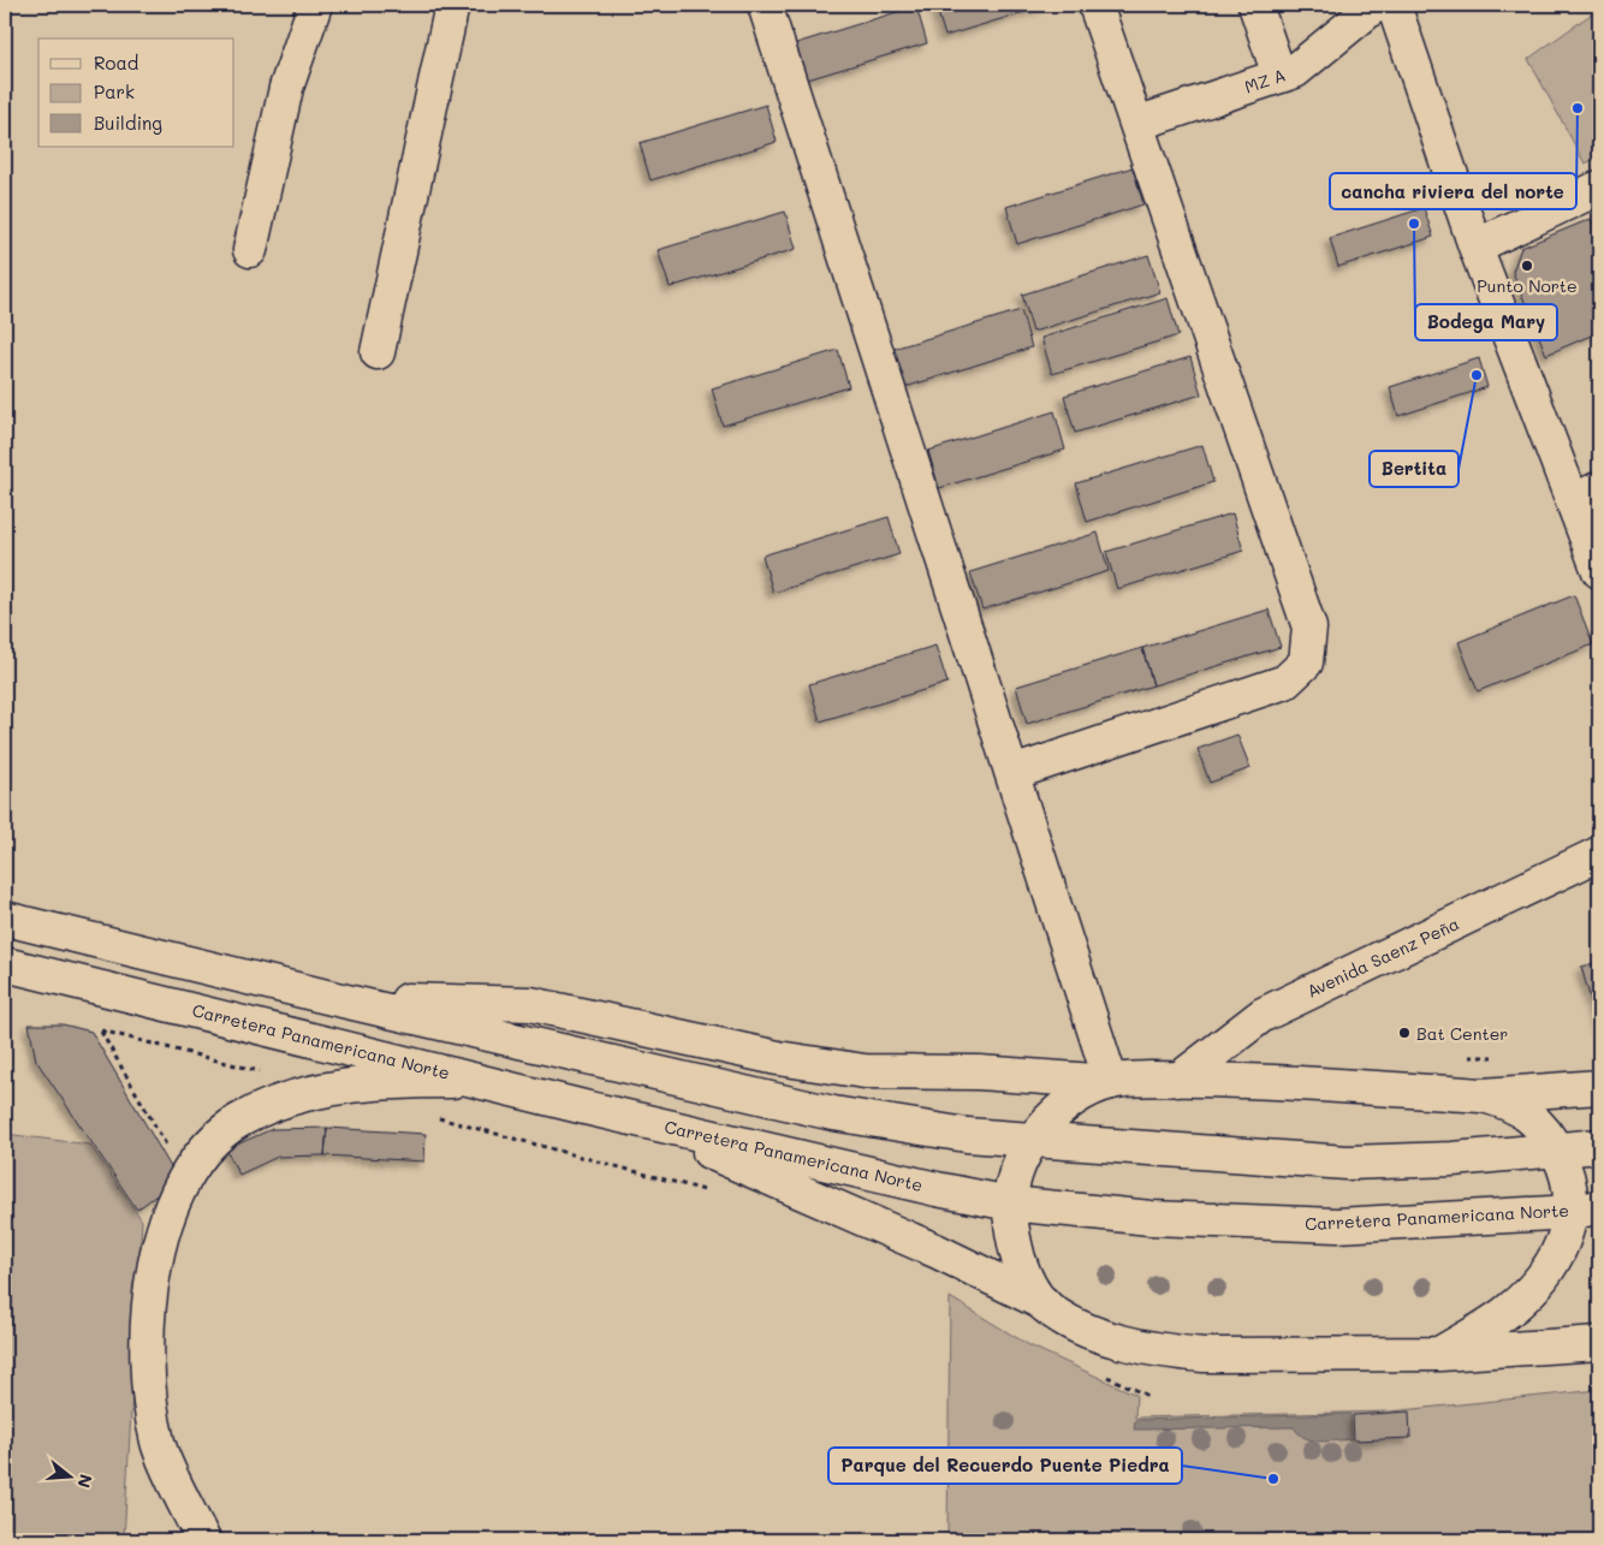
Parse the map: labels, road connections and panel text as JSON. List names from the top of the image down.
{
  "streets": {
    "main road": ["MZ A", "Avenida Saenz Peña", "Carretera Panamericana Norte"]
  },
  "places": [
    "cancha riviera del norte",
    "Bodega Mary",
    "Punto Norte",
    "Bertita",
    "Bat Center",
    "Parque del Recuerdo Puente Piedra"
  ],
  "legend": ["Road", "Park", "Building"],
  "north": "right"
}
